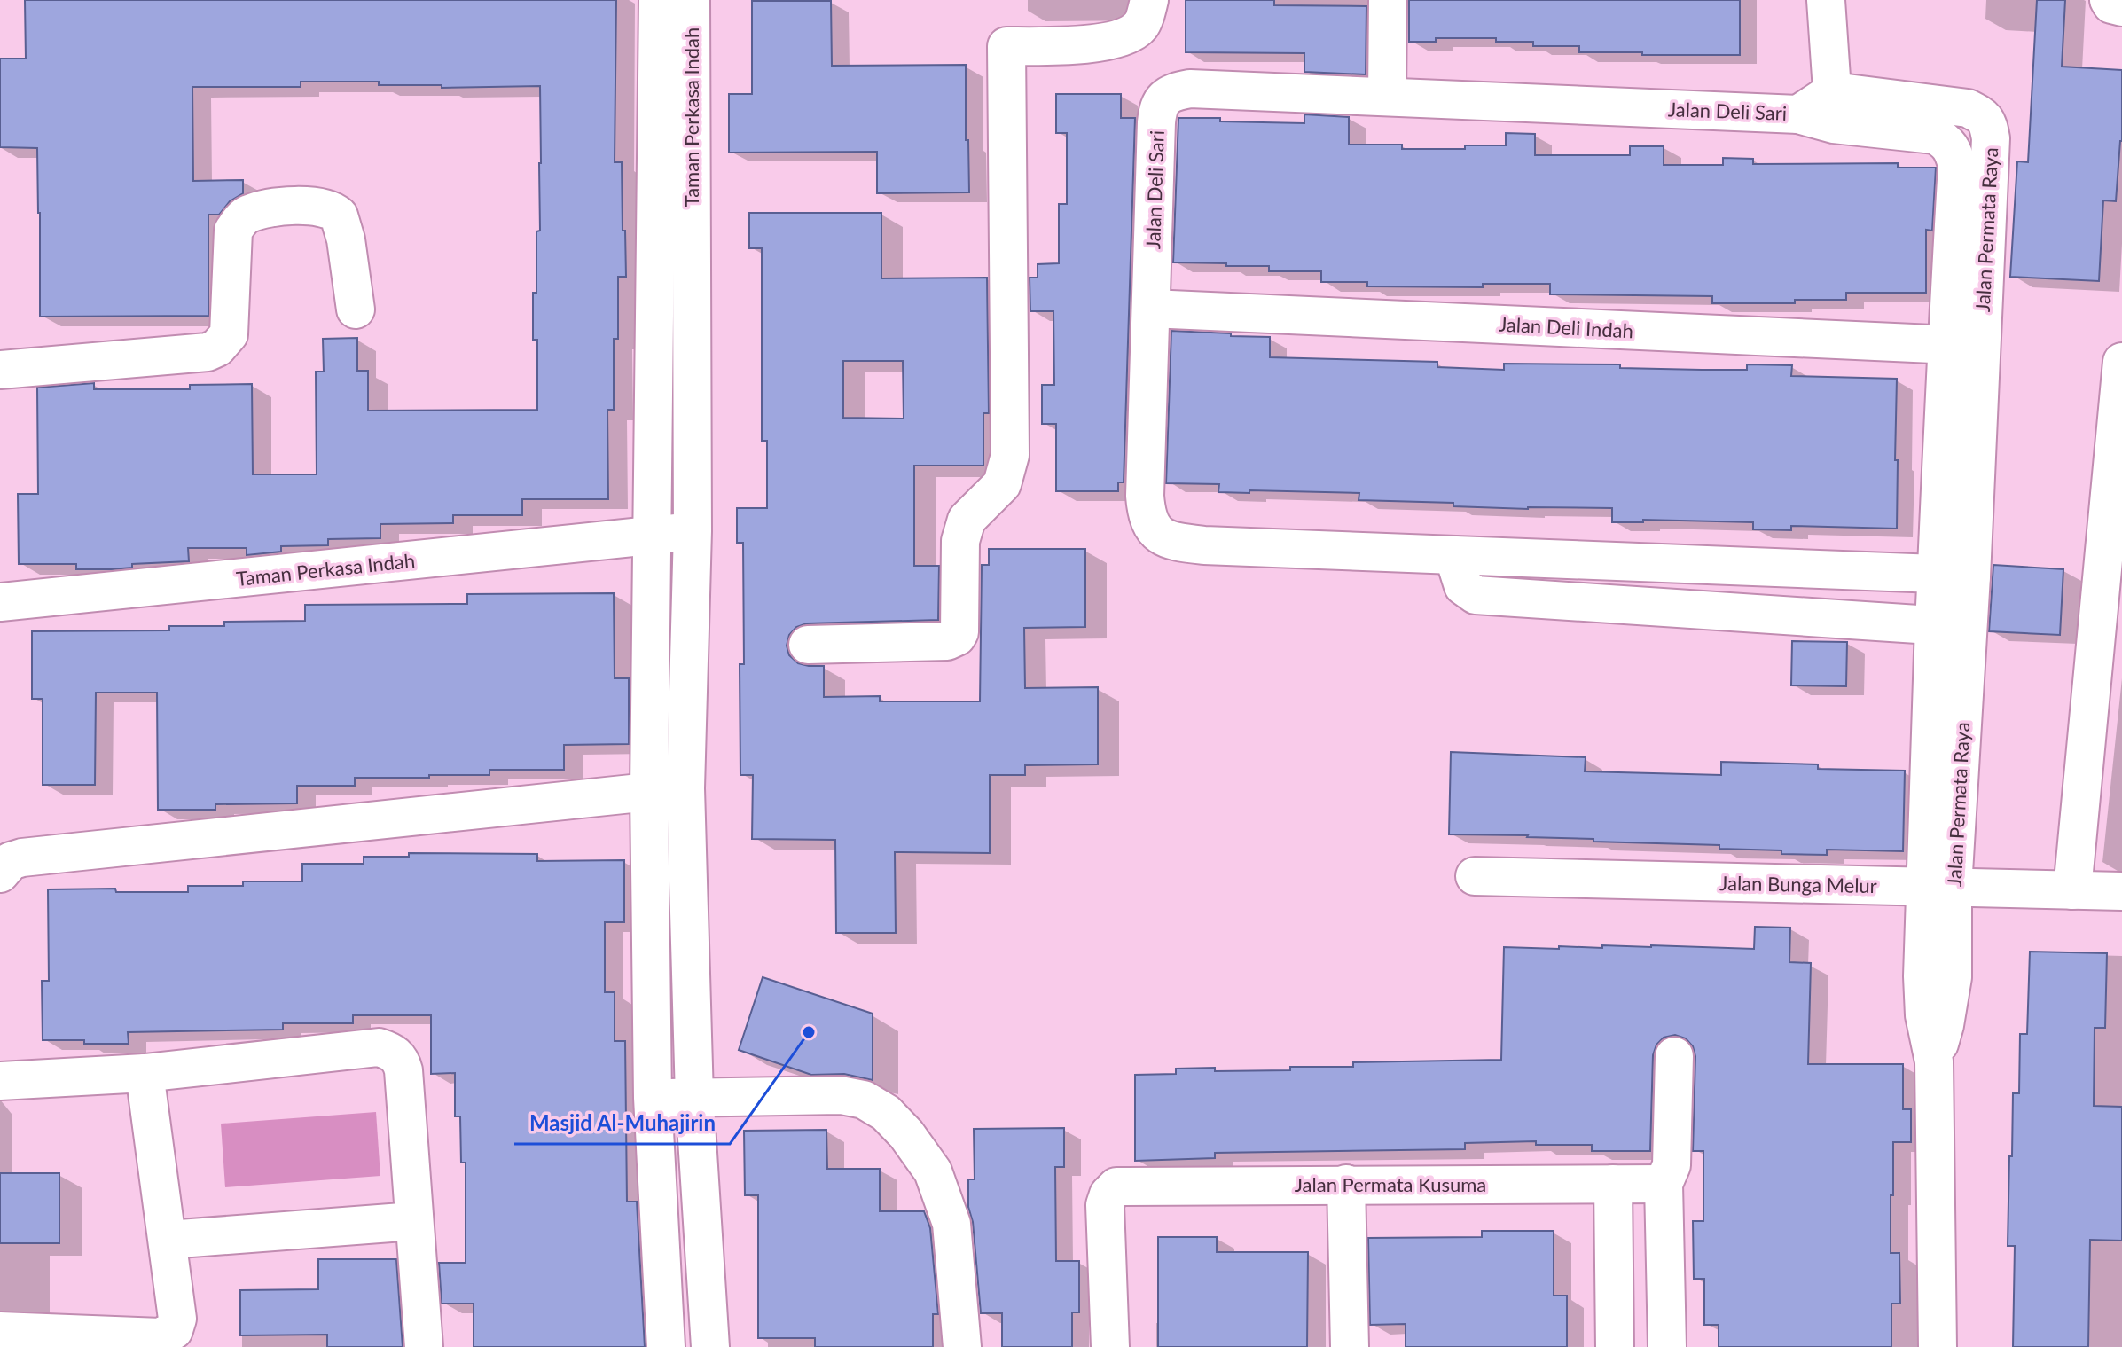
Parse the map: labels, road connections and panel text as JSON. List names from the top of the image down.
{
  "streets": {
    "street": [
      "Jalan Deli Sari",
      "Taman Perkasa Indah",
      "Jalan Permata Raya",
      "Jalan Deli Indah",
      "Jalan Bunga Melur",
      "Jalan Permata Kusuma"
    ]
  },
  "crossings": [
    ["Jalan Deli Sari", "Jalan Permata Raya"],
    ["Jalan Deli Sari", "Jalan Deli Indah"],
    ["Jalan Permata Raya", "Jalan Deli Indah"],
    ["Jalan Permata Raya", "Jalan Bunga Melur"]
  ],
  "places": ["Masjid Al-Muhajirin"]
}
